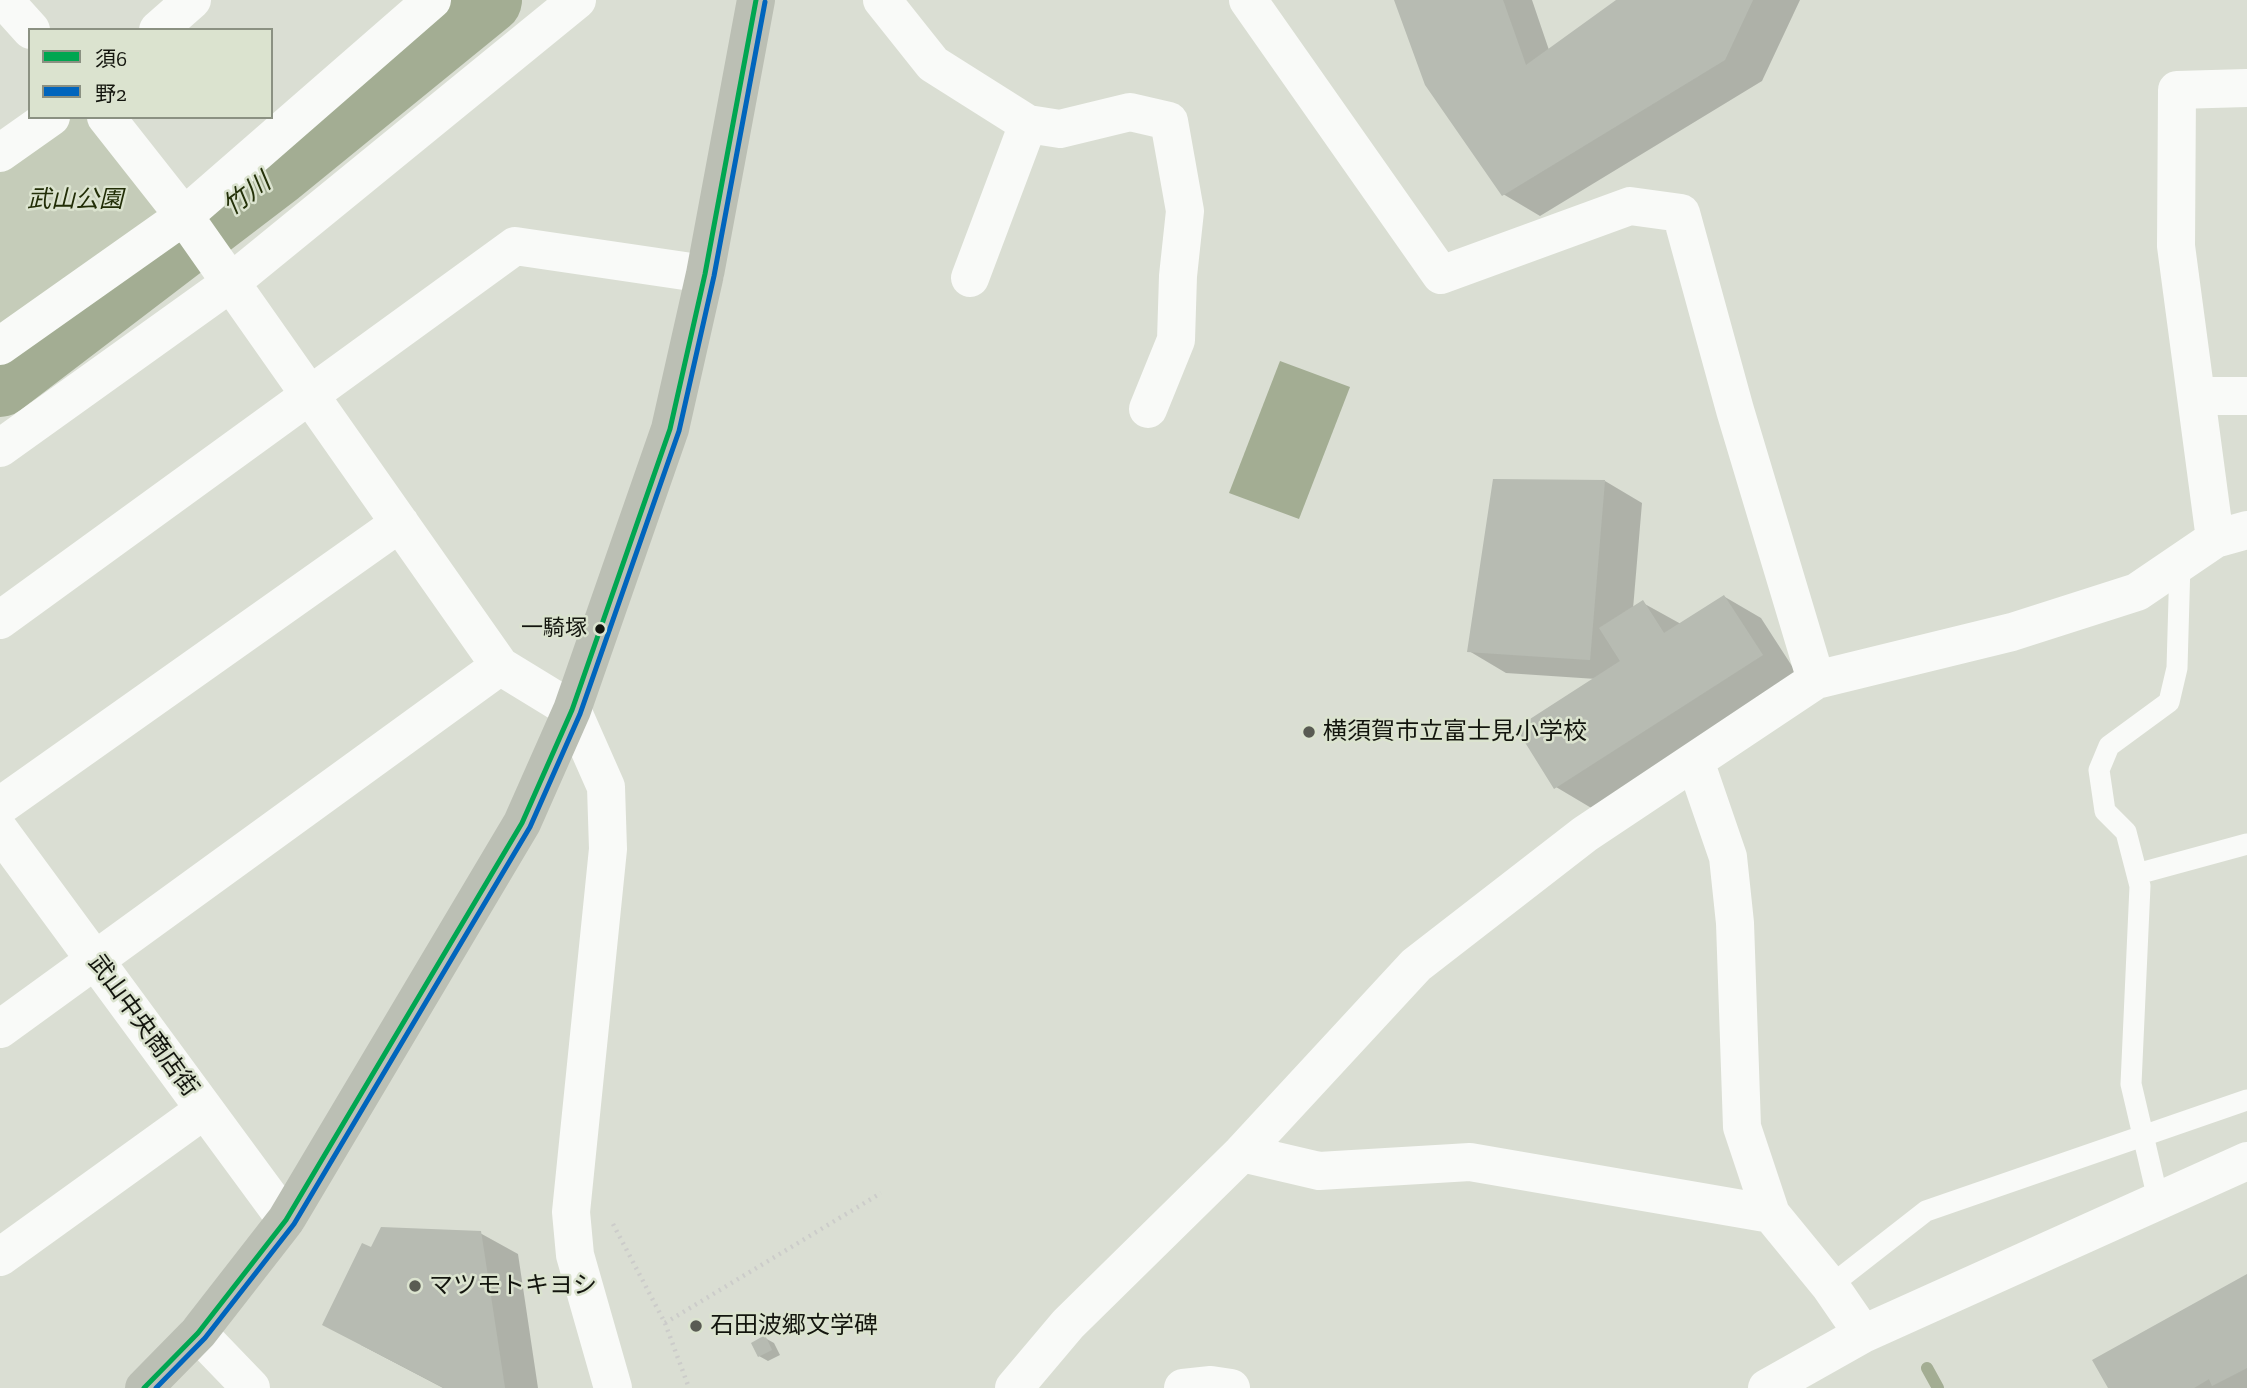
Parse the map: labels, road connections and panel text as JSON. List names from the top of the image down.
{
  "streets": {
    "street": ["武山中央商店街"]
  },
  "water": ["竹川"],
  "parks": ["武山公園"],
  "places": [
    "一騎塚",
    "横須賀市立富士見小学校",
    "マツモトキヨシ",
    "石田波郷文学碑"
  ],
  "lines": ["transit line 須6", "transit line 野2"],
  "legend": ["須6", "野2"]
}
